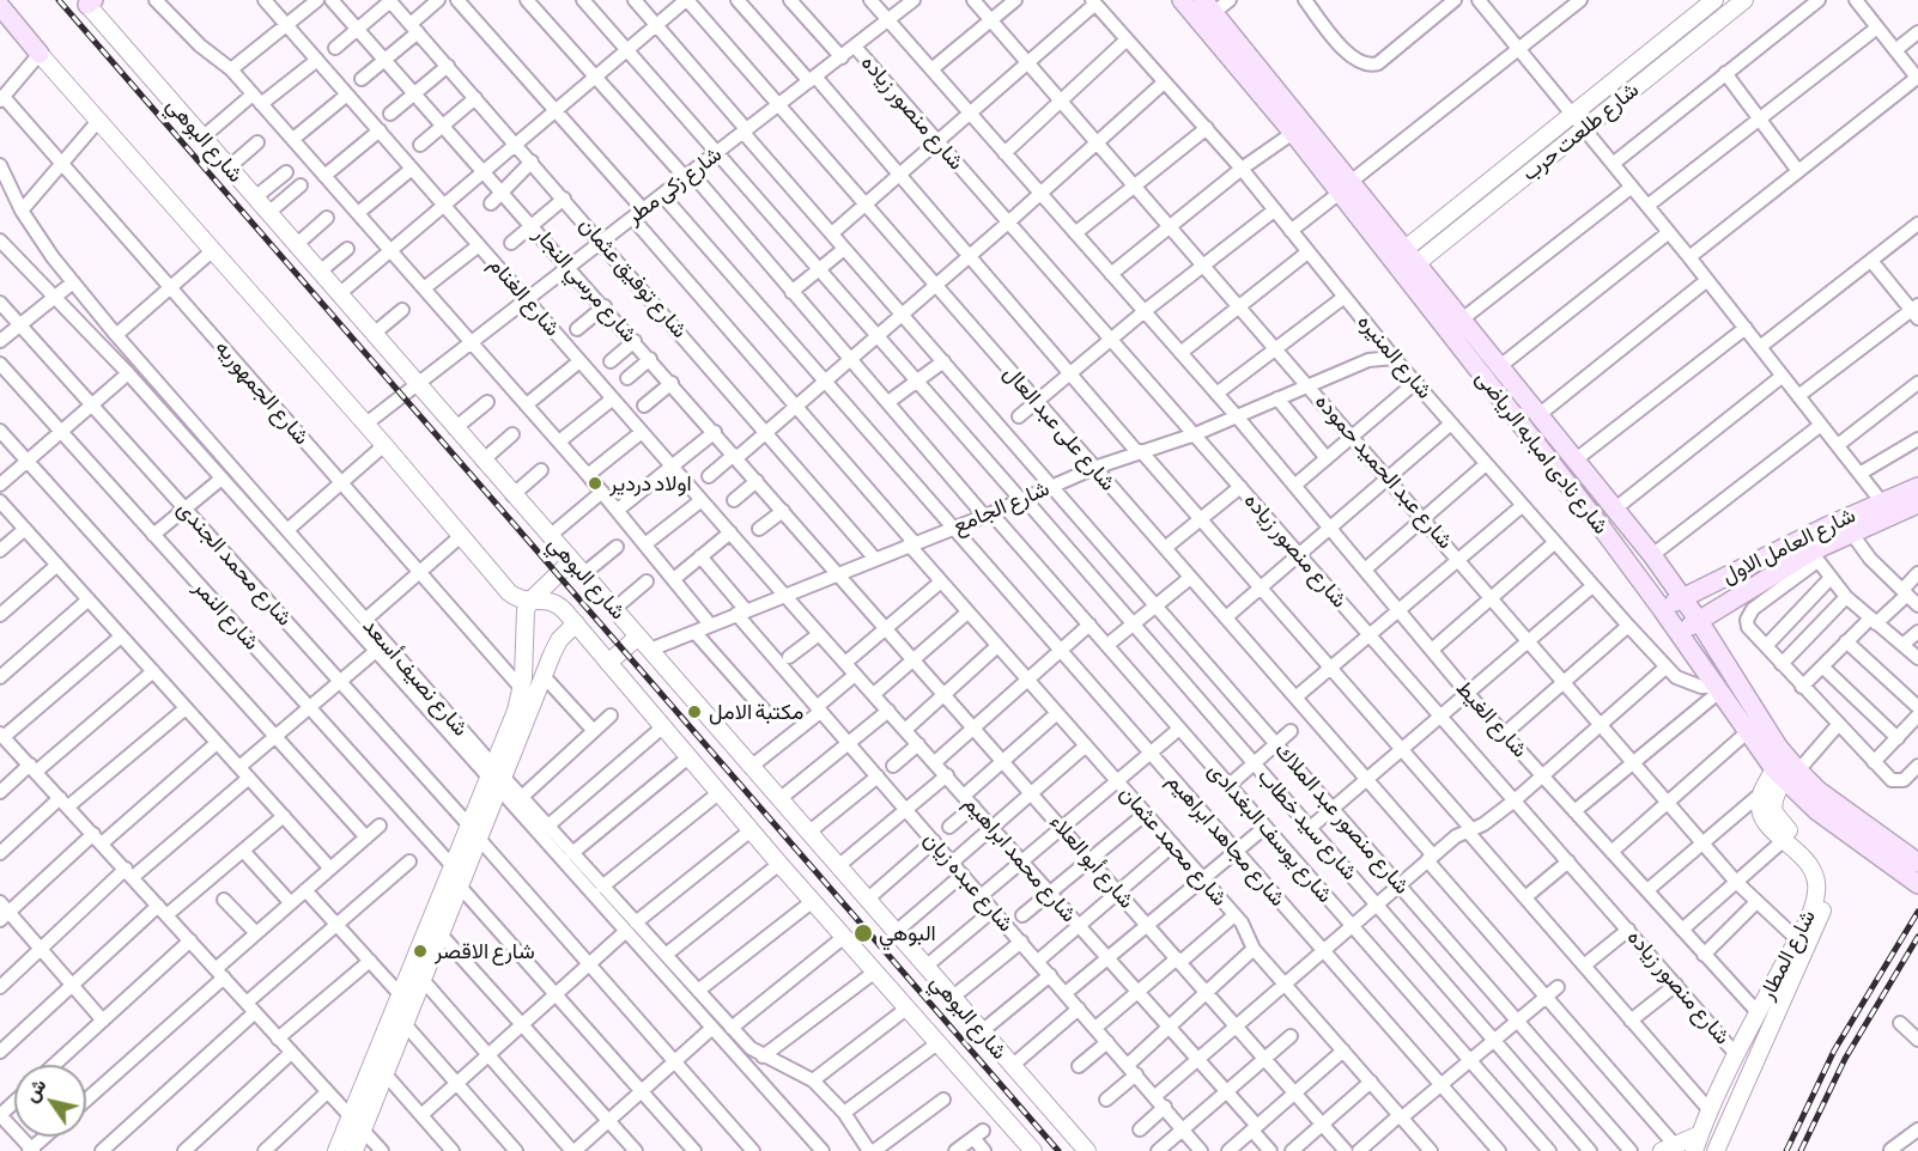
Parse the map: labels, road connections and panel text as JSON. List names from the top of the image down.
{
  "streets": {
    "main road": ["شارع نادى امبابه الرياضى", "شارع العامل الاول"],
    "street": [
      "شارع منصور زياده",
      "شارع طلعت حرب",
      "شارع البوهي",
      "شارع زكى مطر",
      "شارع توفيق عثمان",
      "شارع مرسي النجار",
      "شارع الغنام",
      "شارع المنيره",
      "شارع الجمهوريه",
      "شارع على عبد العال",
      "شارع عبد الحميد حموده",
      "شارع الجامع",
      "شارع محمد الجندى",
      "شارع النمر",
      "شارع نصيف أسعد",
      "شارع الغيط",
      "شارع منصور عبد الملاك",
      "شارع سيد خطاب",
      "شارع يوسف البغدادى",
      "شارع مجاهد ابراهيم",
      "شارع محمد عثمان",
      "شارع محمد ابراهيم",
      "شارع أبو العلاء",
      "شارع عبده زيان",
      "شارع المطار"
    ]
  },
  "crossings": [
    ["شارع منصور زياده", "شارع زكى مطر"],
    ["شارع منصور زياده", "شارع الجامع"],
    ["شارع منصور زياده", "شارع المطار"],
    ["شارع طلعت حرب", "شارع نادى امبابه الرياضى"],
    ["شارع البوهي", "شارع زكى مطر"],
    ["شارع البوهي", "شارع الجامع"],
    ["شارع زكى مطر", "شارع توفيق عثمان"],
    ["شارع زكى مطر", "شارع مرسي النجار"],
    ["شارع زكى مطر", "شارع الغنام"],
    ["شارع زكى مطر", "شارع على عبد العال"],
    ["شارع زكى مطر", "شارع الغيط"],
    ["شارع زكى مطر", "شارع منصور عبد الملاك"],
    ["شارع زكى مطر", "شارع سيد خطاب"],
    ["شارع زكى مطر", "شارع يوسف البغدادى"],
    ["شارع زكى مطر", "شارع مجاهد ابراهيم"],
    ["شارع زكى مطر", "شارع محمد عثمان"],
    ["شارع توفيق عثمان", "شارع الجامع"],
    ["شارع مرسي النجار", "شارع الجامع"],
    ["شارع مرسي النجار", "شارع أبو العلاء"],
    ["شارع الغنام", "شارع الجامع"],
    ["شارع الغنام", "شارع محمد ابراهيم"],
    ["شارع المنيره", "شارع نادى امبابه الرياضى"],
    ["شارع المنيره", "شارع الجامع"],
    ["شارع على عبد العال", "شارع الجامع"],
    ["شارع نادى امبابه الرياضى", "شارع العامل الاول"],
    ["شارع نادى امبابه الرياضى", "شارع المطار"],
    ["شارع عبد الحميد حموده", "شارع الجامع"],
    ["شارع عبد الحميد حموده", "شارع المطار"],
    ["شارع الجامع", "شارع الغيط"],
    ["شارع الجامع", "شارع منصور عبد الملاك"],
    ["شارع الجامع", "شارع سيد خطاب"],
    ["شارع الجامع", "شارع يوسف البغدادى"],
    ["شارع الجامع", "شارع مجاهد ابراهيم"],
    ["شارع الجامع", "شارع محمد عثمان"],
    ["شارع الجامع", "شارع محمد ابراهيم"],
    ["شارع الجامع", "شارع أبو العلاء"],
    ["شارع الجامع", "شارع عبده زيان"],
    ["شارع الغيط", "شارع المطار"]
  ],
  "places": [
    "اولاد دردير",
    "مكتبة الامل",
    "البوهي",
    "شارع الاقصر"
  ],
  "north": "top left"
}
